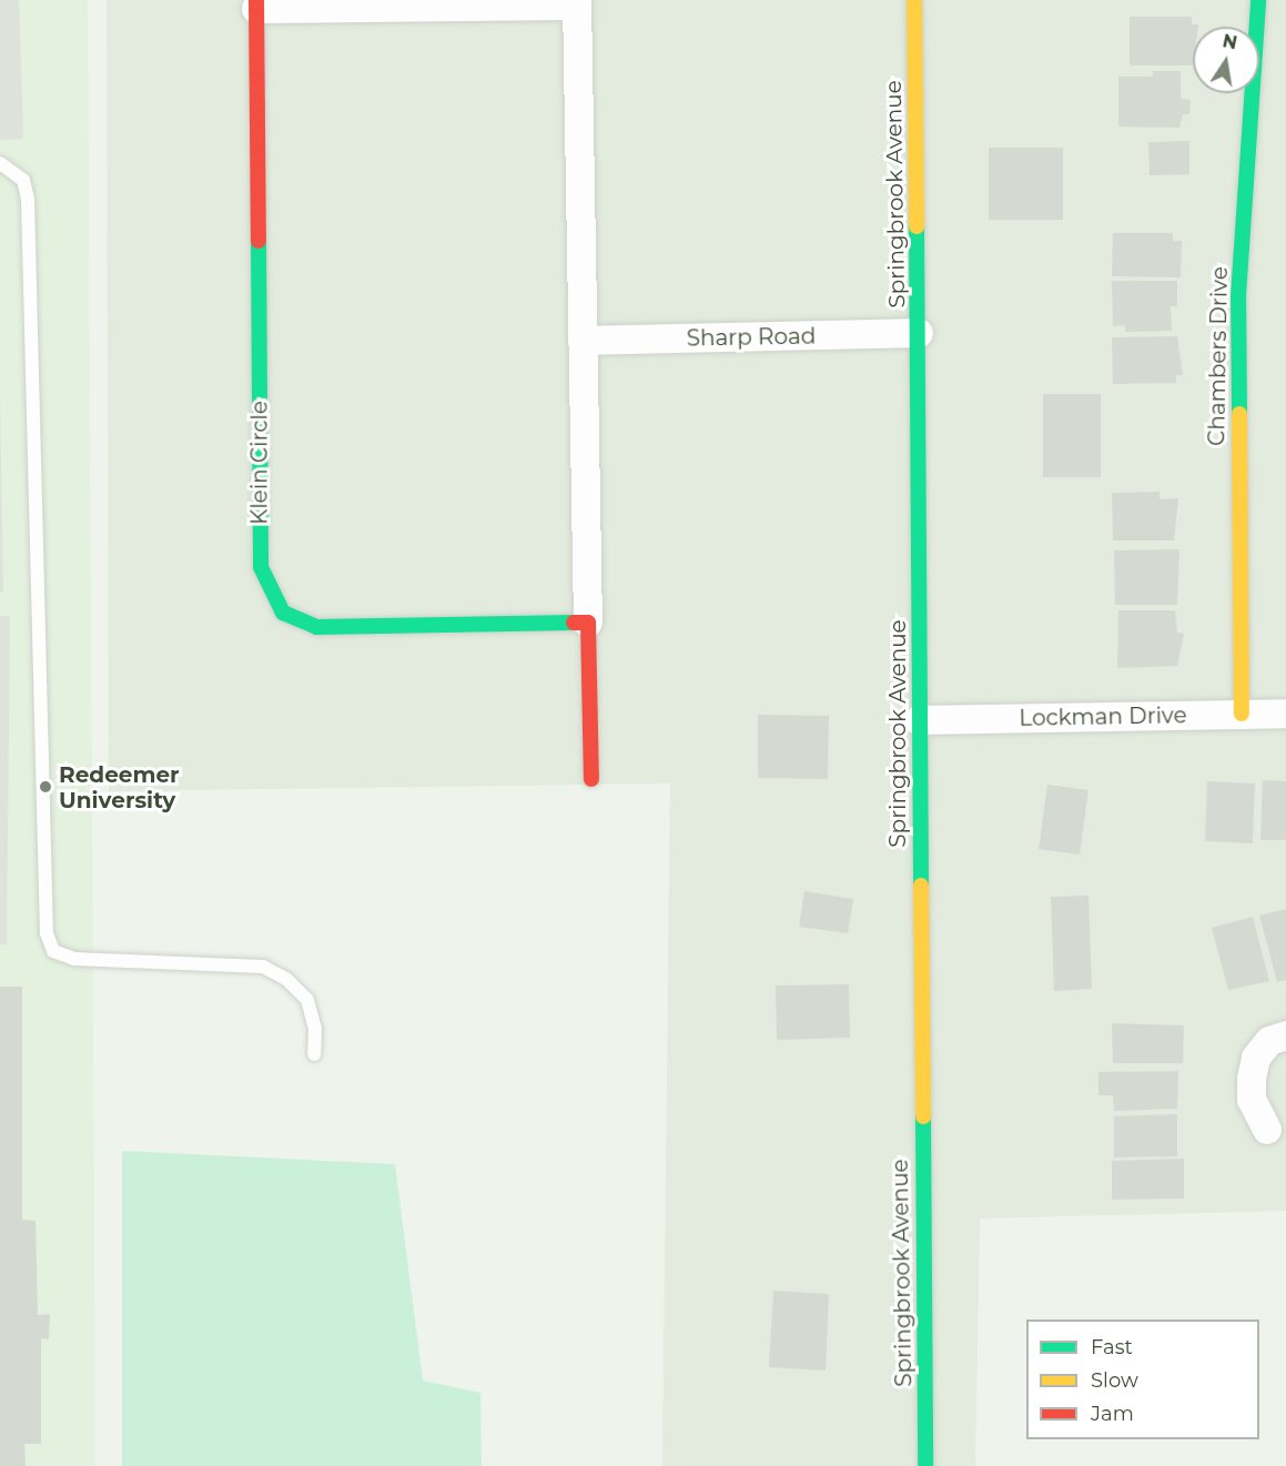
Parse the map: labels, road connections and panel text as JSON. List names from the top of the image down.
{
  "streets": {
    "street": [
      "Springbrook Avenue",
      "Sharp Road",
      "Chambers Drive",
      "Klein Circle",
      "Lockman Drive"
    ]
  },
  "crossings": [
    ["Springbrook Avenue", "Sharp Road"],
    ["Springbrook Avenue", "Lockman Drive"],
    ["Chambers Drive", "Lockman Drive"]
  ],
  "places": ["Redeemer University"],
  "legend": ["Fast", "Slow", "Jam"],
  "north": "top"
}
